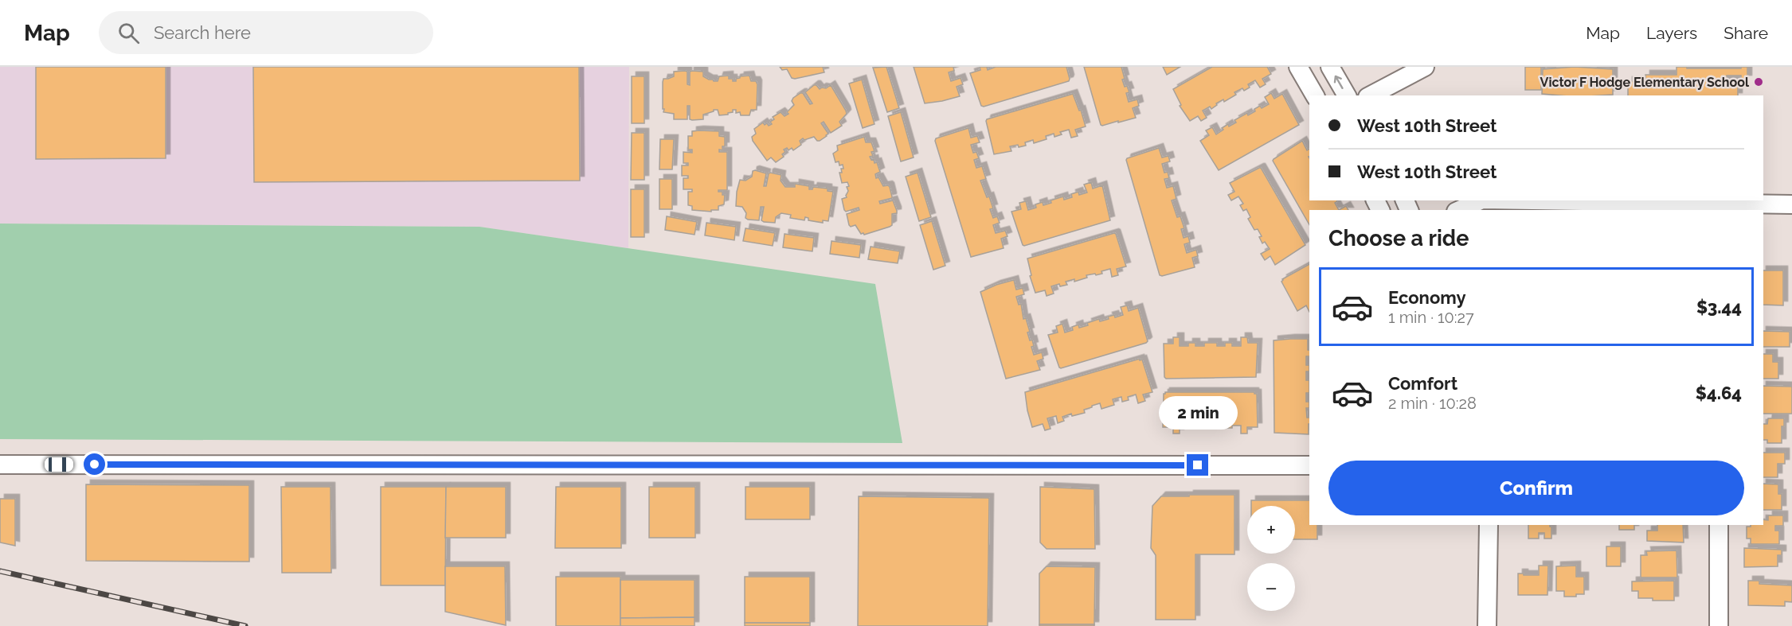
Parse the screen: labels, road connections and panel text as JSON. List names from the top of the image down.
{
  "places": ["Victor F Hodge Elementary School"],
  "page": {
    "header": "Map",
    "search": "Search here",
    "nav": ["Map", "Layers", "Share"],
    "banner": ["West 10th Street", "West 10th Street"],
    "heading": "Choose a ride",
    "list": [
      {
        "name": "Economy",
        "note": "1 min · 10:27",
        "value": "$3.44"
      },
      {
        "name": "Comfort",
        "note": "2 min · 10:28",
        "value": "$4.64"
      }
    ],
    "bubble": "2 min",
    "buttons": "Confirm",
    "map_buttons": ["+", "−"]
  }
}
